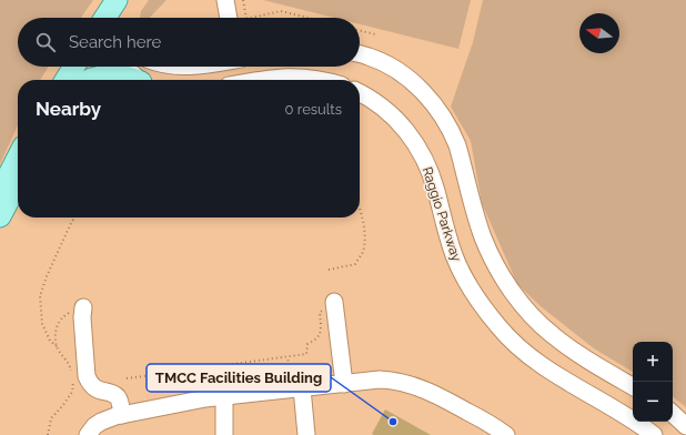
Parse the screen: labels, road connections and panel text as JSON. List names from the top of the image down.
{
  "streets": {
    "street": ["Raggio Parkway"]
  },
  "places": ["TMCC Facilities Building"],
  "north": "left",
  "page": {
    "search": "Search here",
    "heading": ["Nearby", "0 results"],
    "map_buttons": ["+", "−"]
  }
}
